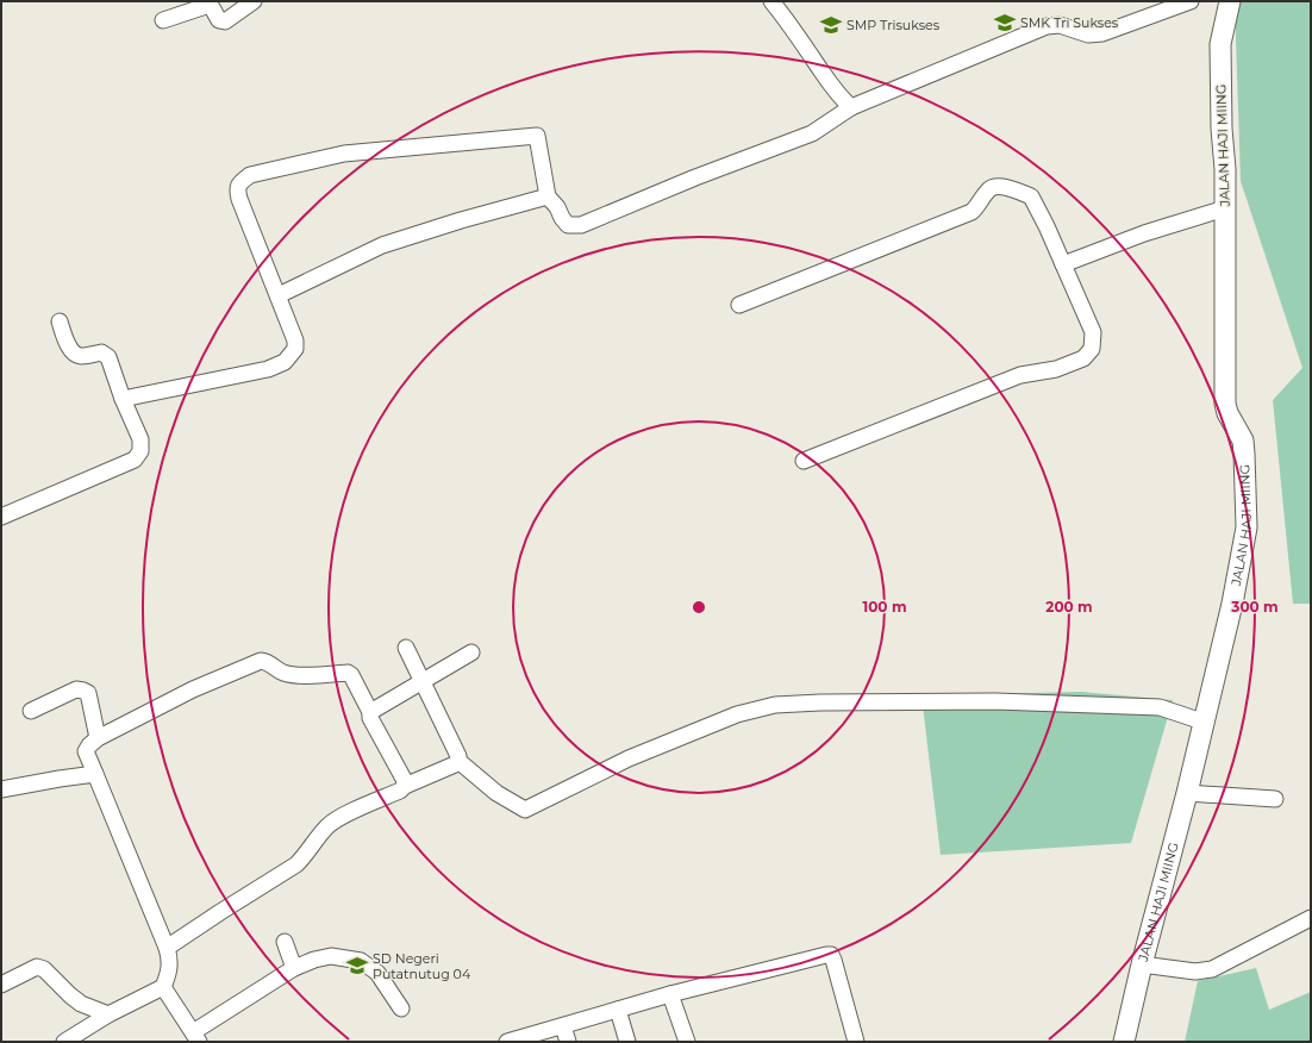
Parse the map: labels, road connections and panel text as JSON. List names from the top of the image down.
{
  "streets": {
    "main road": ["JALAN HAJI MIING"]
  },
  "places": {
    "school or university": ["SMK Tri Sukses", "SMP Trisukses", "SD Negeri Putatnutug 04"]
  },
  "rings": ["100 m", "200 m", "300 m"]
}
